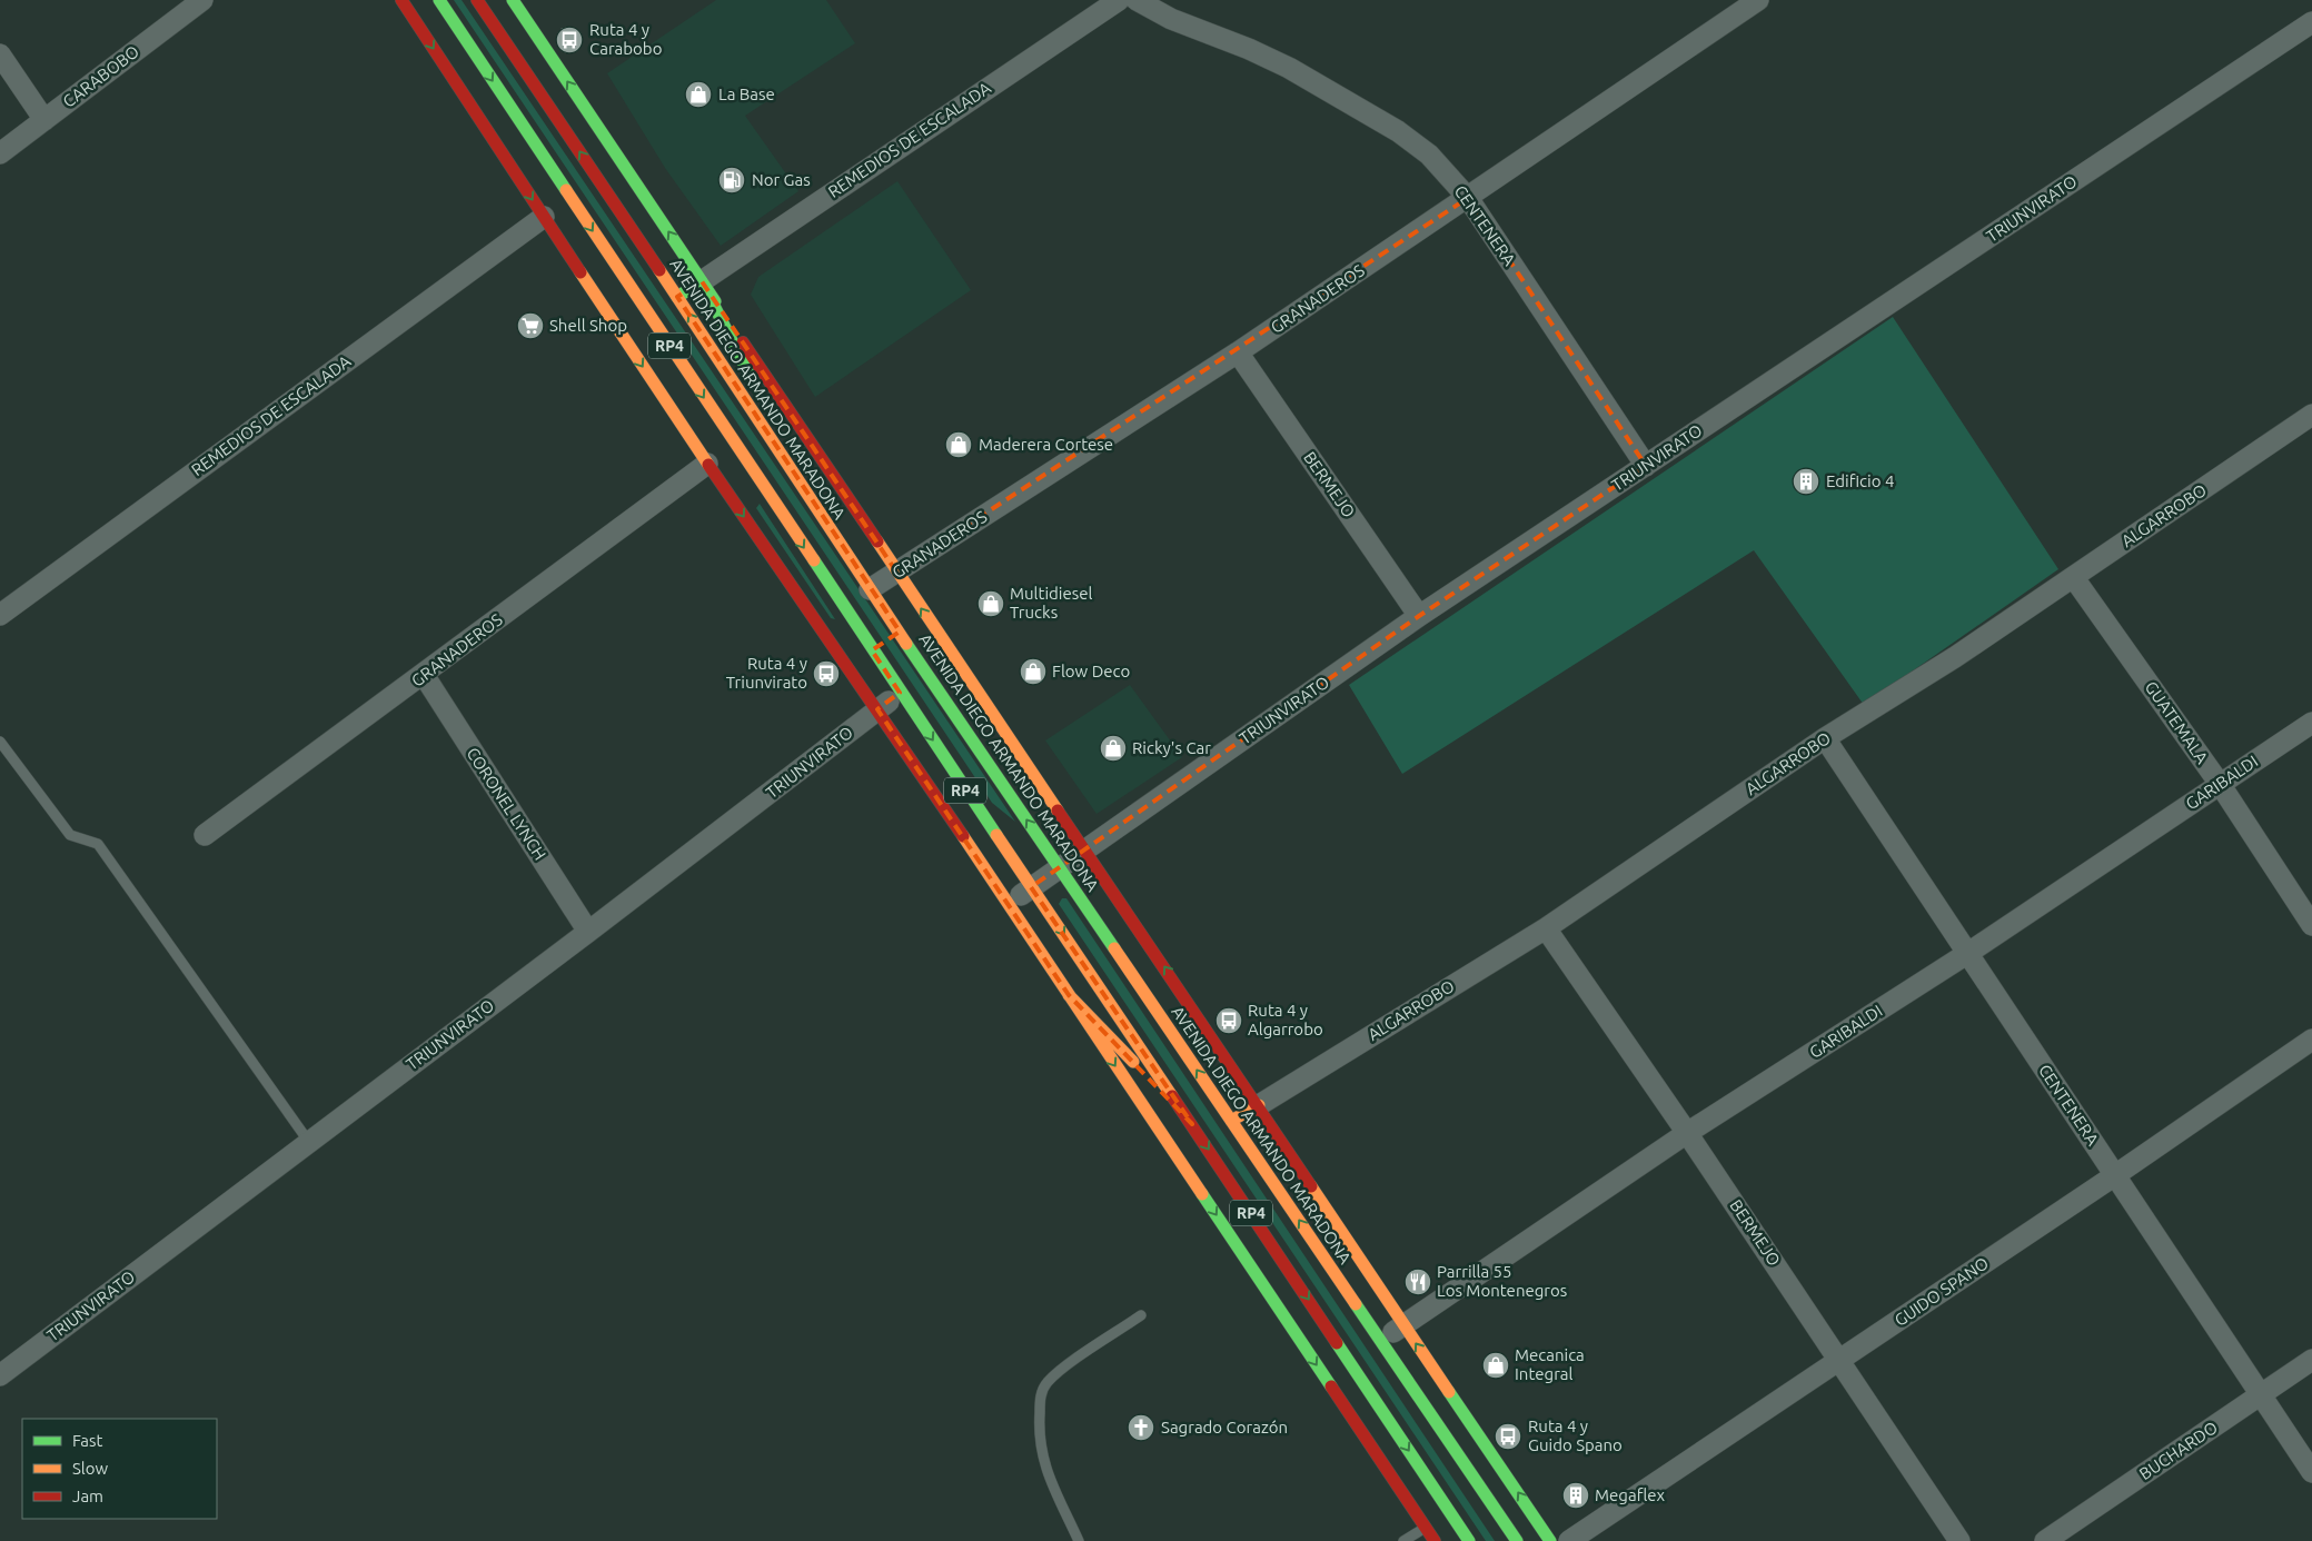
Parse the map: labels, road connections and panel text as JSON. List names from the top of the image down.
{
  "streets": {
    "main road": ["RP4", "AVENIDA DIEGO ARMANDO MARADONA"],
    "street": [
      "CARABOBO",
      "REMEDIOS DE ESCALADA",
      "TRIUNVIRATO",
      "CENTENERA",
      "GRANADEROS",
      "BERMEJO",
      "ALGARROBO",
      "GUATEMALA",
      "GARIBALDI",
      "CORONEL LYNCH",
      "GUIDO SPANO",
      "BUCHARDO"
    ]
  },
  "crossings": [
    ["REMEDIOS DE ESCALADA", "AVENIDA DIEGO ARMANDO MARADONA"],
    ["TRIUNVIRATO", "CENTENERA"],
    ["TRIUNVIRATO", "AVENIDA DIEGO ARMANDO MARADONA"],
    ["TRIUNVIRATO", "BERMEJO"],
    ["TRIUNVIRATO", "CORONEL LYNCH"],
    ["CENTENERA", "GRANADEROS"],
    ["CENTENERA", "ALGARROBO"],
    ["CENTENERA", "GARIBALDI"],
    ["CENTENERA", "GUIDO SPANO"],
    ["CENTENERA", "BUCHARDO"],
    ["GRANADEROS", "AVENIDA DIEGO ARMANDO MARADONA"],
    ["GRANADEROS", "BERMEJO"],
    ["GRANADEROS", "CORONEL LYNCH"],
    ["AVENIDA DIEGO ARMANDO MARADONA", "ALGARROBO"],
    ["AVENIDA DIEGO ARMANDO MARADONA", "GARIBALDI"],
    ["BERMEJO", "ALGARROBO"],
    ["BERMEJO", "GARIBALDI"],
    ["BERMEJO", "GUIDO SPANO"],
    ["ALGARROBO", "GUATEMALA"],
    ["GUATEMALA", "GARIBALDI"]
  ],
  "places": {
    "bus stop": [
      "Ruta 4 y Carabobo",
      "Ruta 4 y Triunvirato",
      "Ruta 4 y Algarrobo",
      "Ruta 4 y Guido Spano"
    ],
    "shop": [
      "La Base",
      "Maderera Cortese",
      "Multidiesel Trucks",
      "Flow Deco",
      "Ricky's Car",
      "Mecanica Integral"
    ],
    "fuel station": ["Nor Gas"],
    "supermarket": ["Shell Shop"],
    "building": ["Edificio 4", "Megaflex"],
    "restaurant": ["Parrilla 55 Los Montenegros"],
    "church": ["Sagrado Corazón"]
  },
  "legend": ["Fast", "Slow", "Jam"]
}
